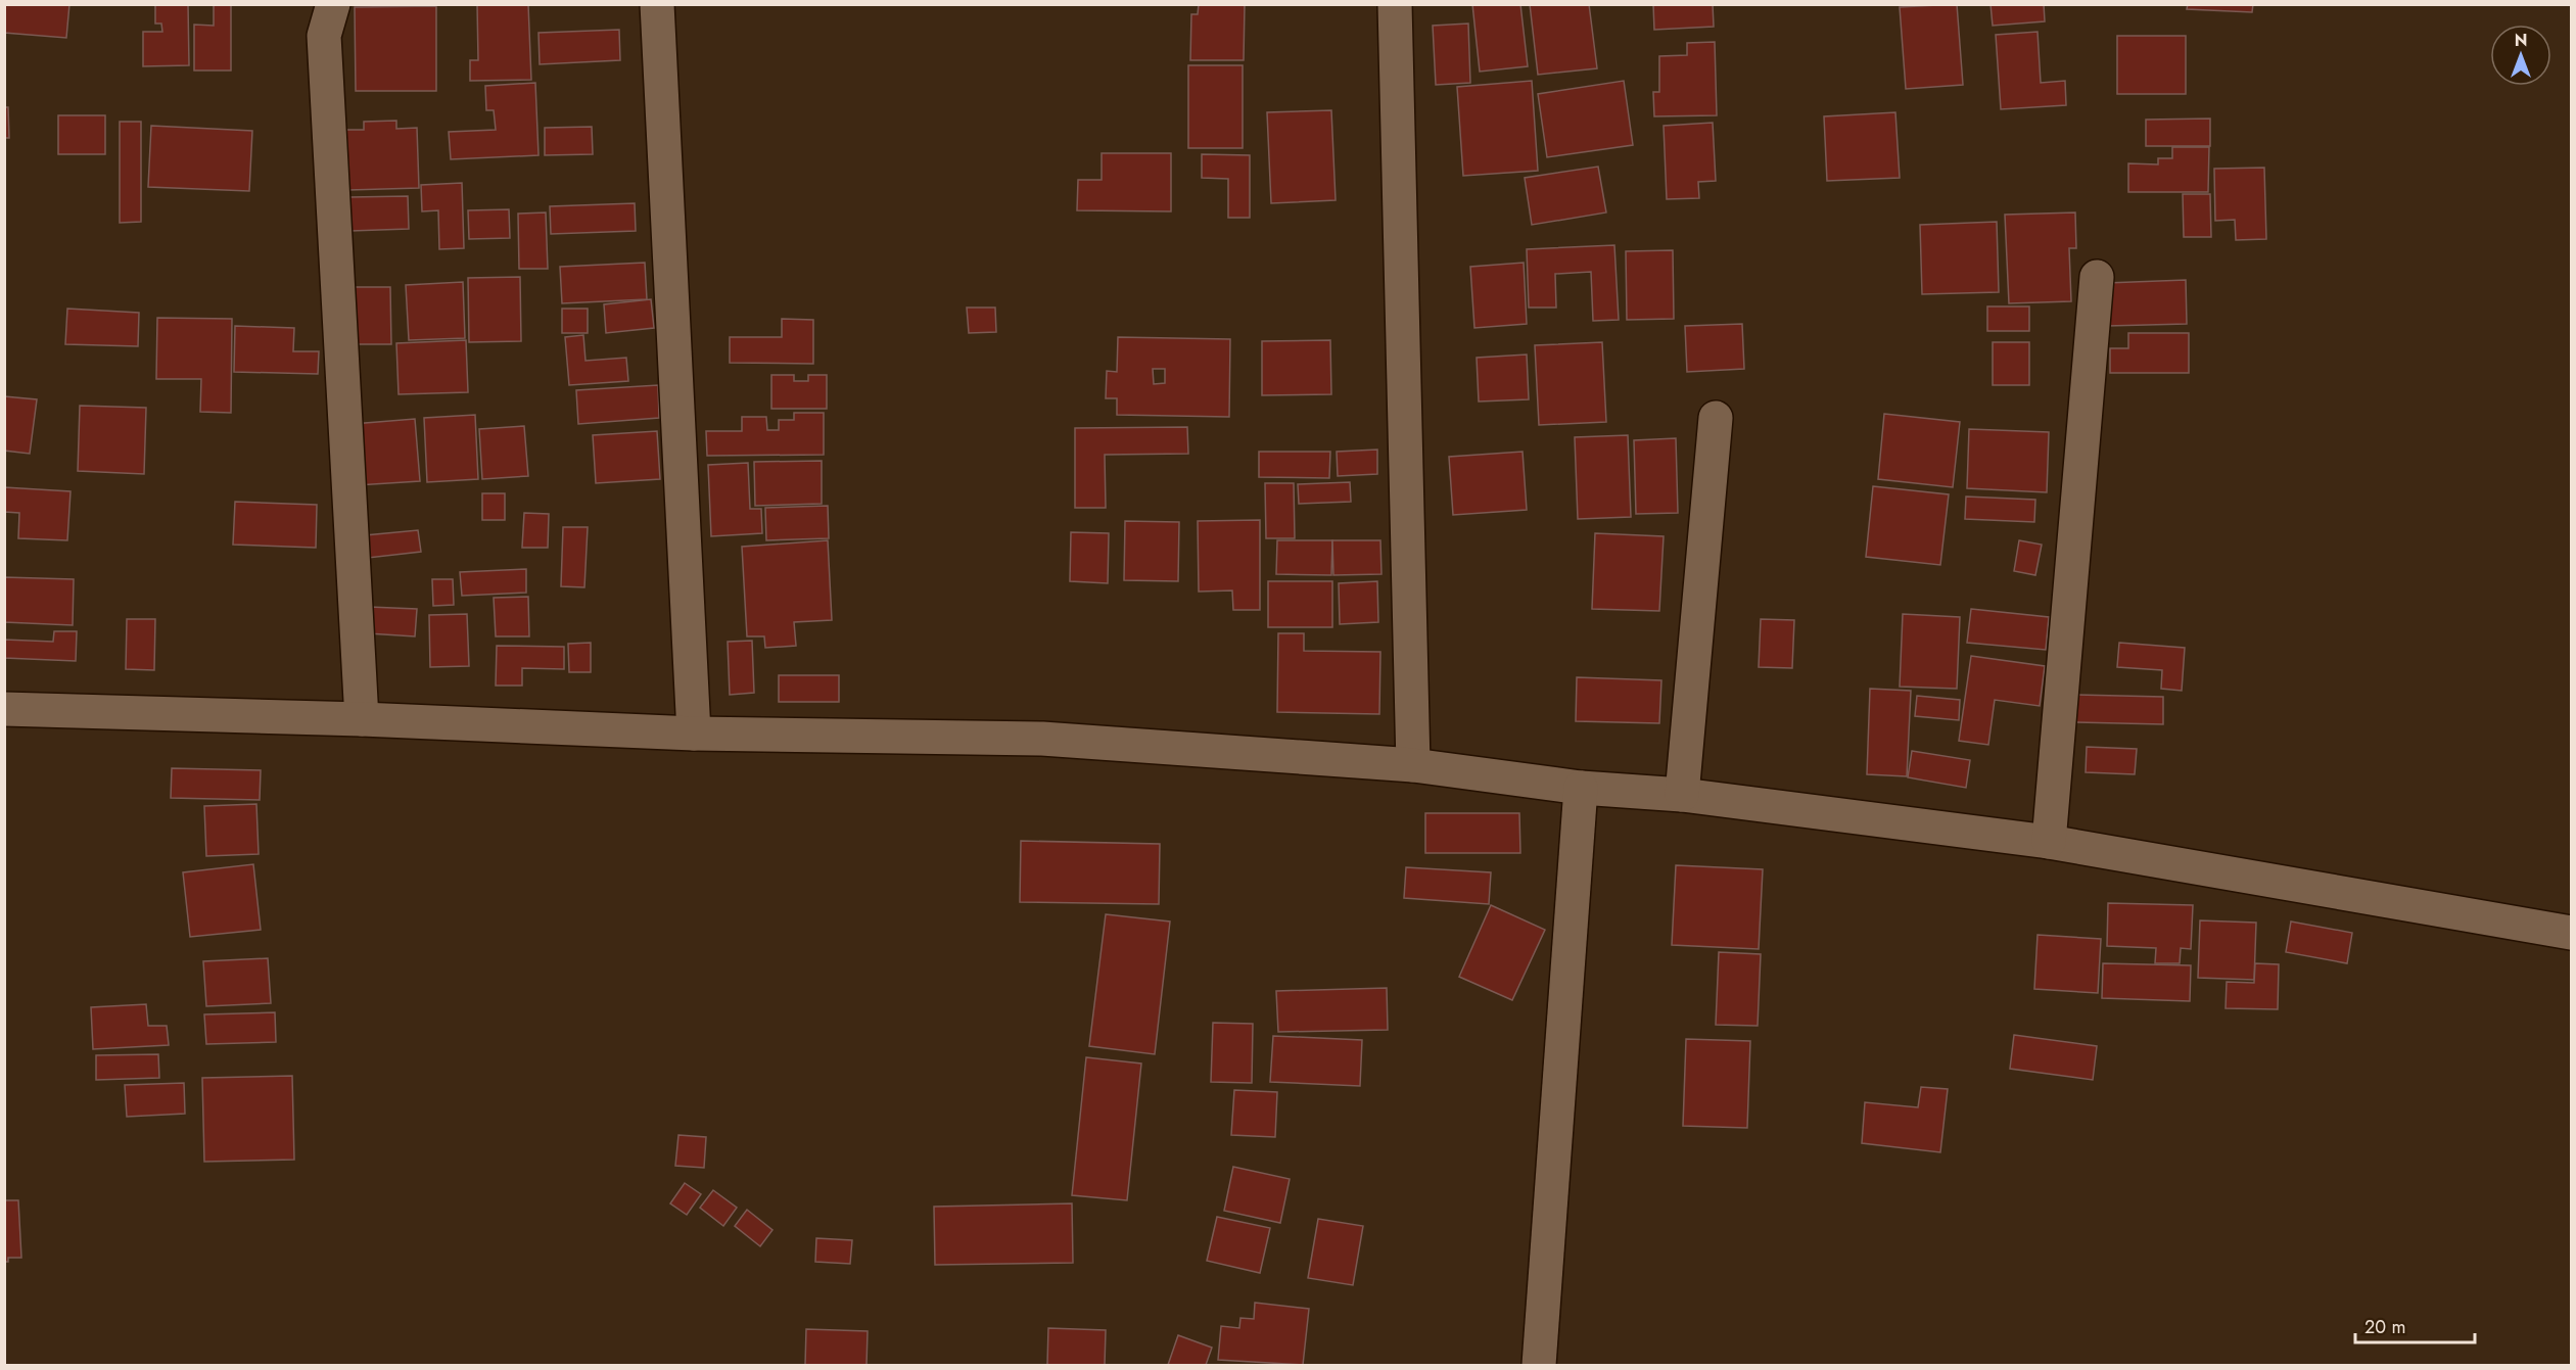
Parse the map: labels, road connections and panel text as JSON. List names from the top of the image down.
{
  "scale_bar": "20 m",
  "north": "top"
}
